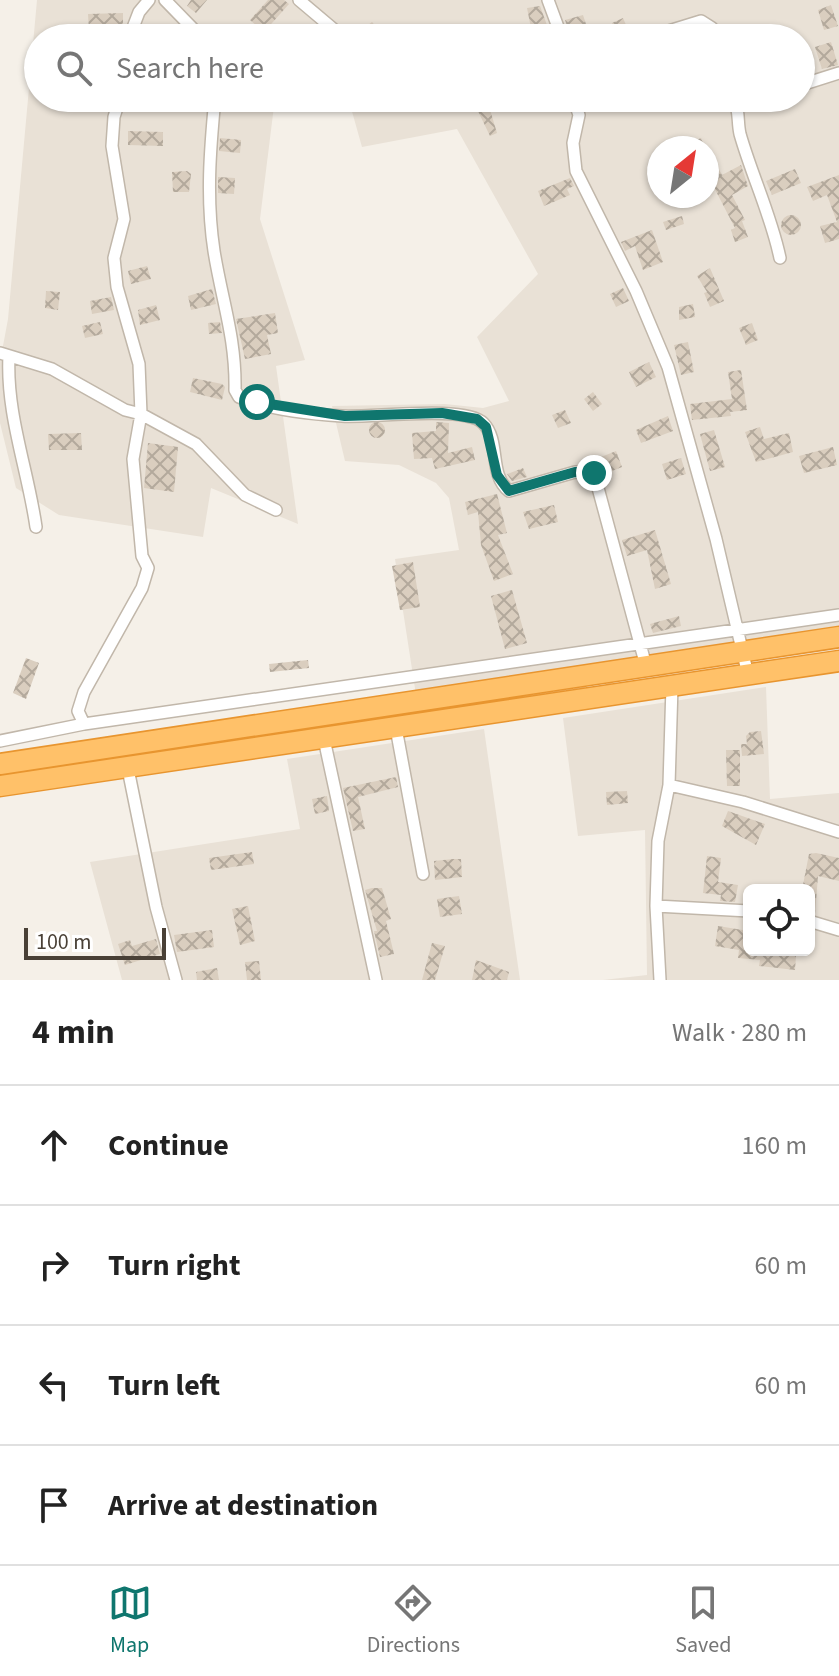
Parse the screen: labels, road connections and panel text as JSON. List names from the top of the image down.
{
  "scale_bar": "100 m",
  "north": "top right",
  "page": {
    "search": "Search here",
    "scale": "100 m",
    "heading": ["4 min", "Walk · 280 m"],
    "list": [
      ["Continue", "160 m"],
      ["Turn right", "60 m"],
      ["Turn left", "60 m"],
      "Arrive at destination"
    ],
    "nav": ["Map", "Directions", "Saved"]
  }
}
